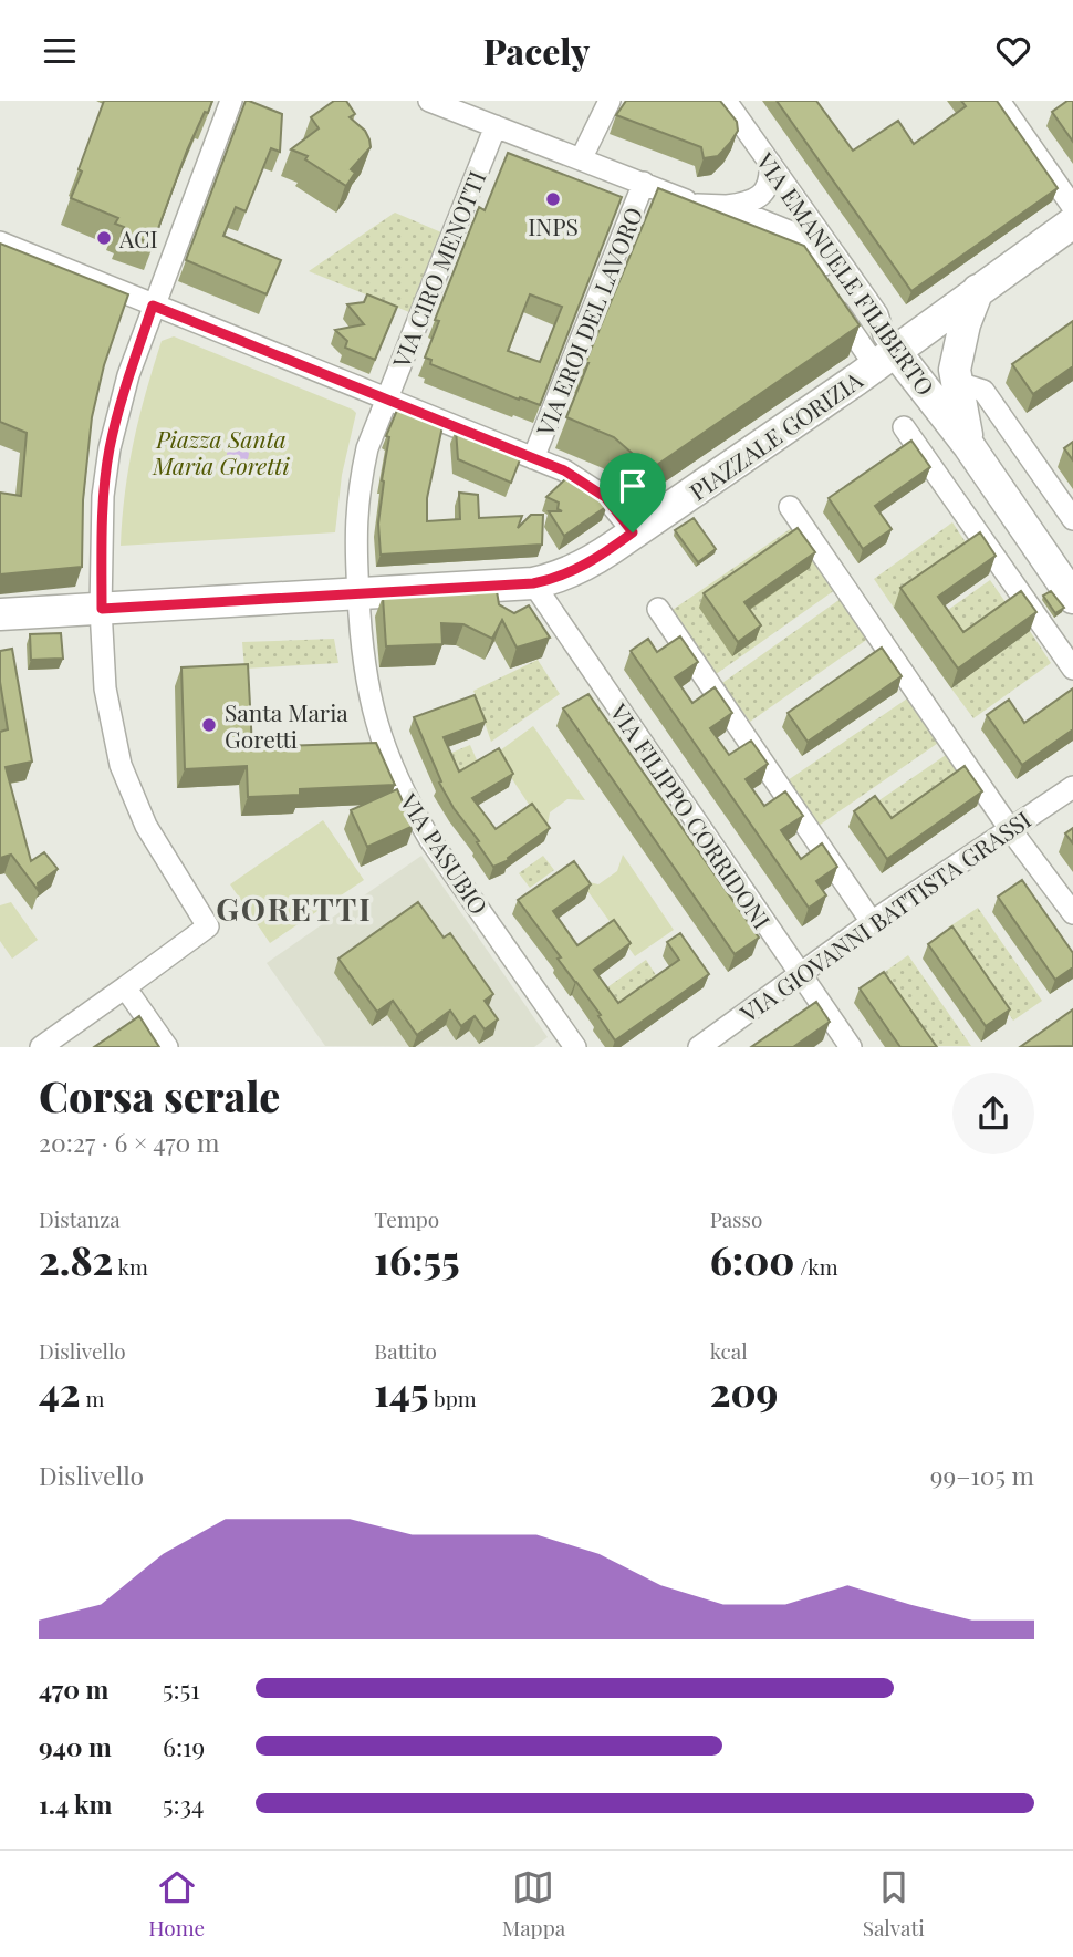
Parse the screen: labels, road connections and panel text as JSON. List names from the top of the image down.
{
  "streets": {
    "main road": ["VIA EMANUELE FILIBERTO", "PIAZZALE GORIZIA"],
    "street": [
      "VIA CIRO MENOTTI",
      "VIA EROI DEL LAVORO",
      "VIA FILIPPO CORRIDONI",
      "VIA PASUBIO",
      "VIA GIOVANNI BATTISTA GRASSI"
    ]
  },
  "crossings": [
    ["VIA CIRO MENOTTI", "PIAZZALE GORIZIA"],
    ["VIA CIRO MENOTTI", "VIA PASUBIO"],
    ["VIA EMANUELE FILIBERTO", "PIAZZALE GORIZIA"],
    ["PIAZZALE GORIZIA", "VIA FILIPPO CORRIDONI"],
    ["PIAZZALE GORIZIA", "VIA PASUBIO"],
    ["VIA FILIPPO CORRIDONI", "VIA GIOVANNI BATTISTA GRASSI"]
  ],
  "districts": ["GORETTI"],
  "parks": ["Piazza Santa Maria Goretti"],
  "places": ["INPS", "ACI", "Santa Maria Goretti"],
  "page": {
    "header": "Pacely",
    "heading": ["Corsa serale", "20:27 · 6 × 470 m"],
    "stats": [
      ["Distanza", "2.82 km"],
      ["Tempo", "16:55"],
      ["Passo", "6:00 /km"],
      ["Dislivello", "42 m"],
      ["Battito", "145 bpm"],
      ["kcal", "209"]
    ],
    "chart": ["Dislivello", "99–105 m"],
    "list": [
      {
        "name": "470 m",
        "note": "5:51"
      },
      {
        "name": "940 m",
        "note": "6:19"
      },
      {
        "name": "1.4 km",
        "note": "5:34"
      }
    ],
    "tabs": ["Home", "Mappa", "Salvati"]
  }
}
